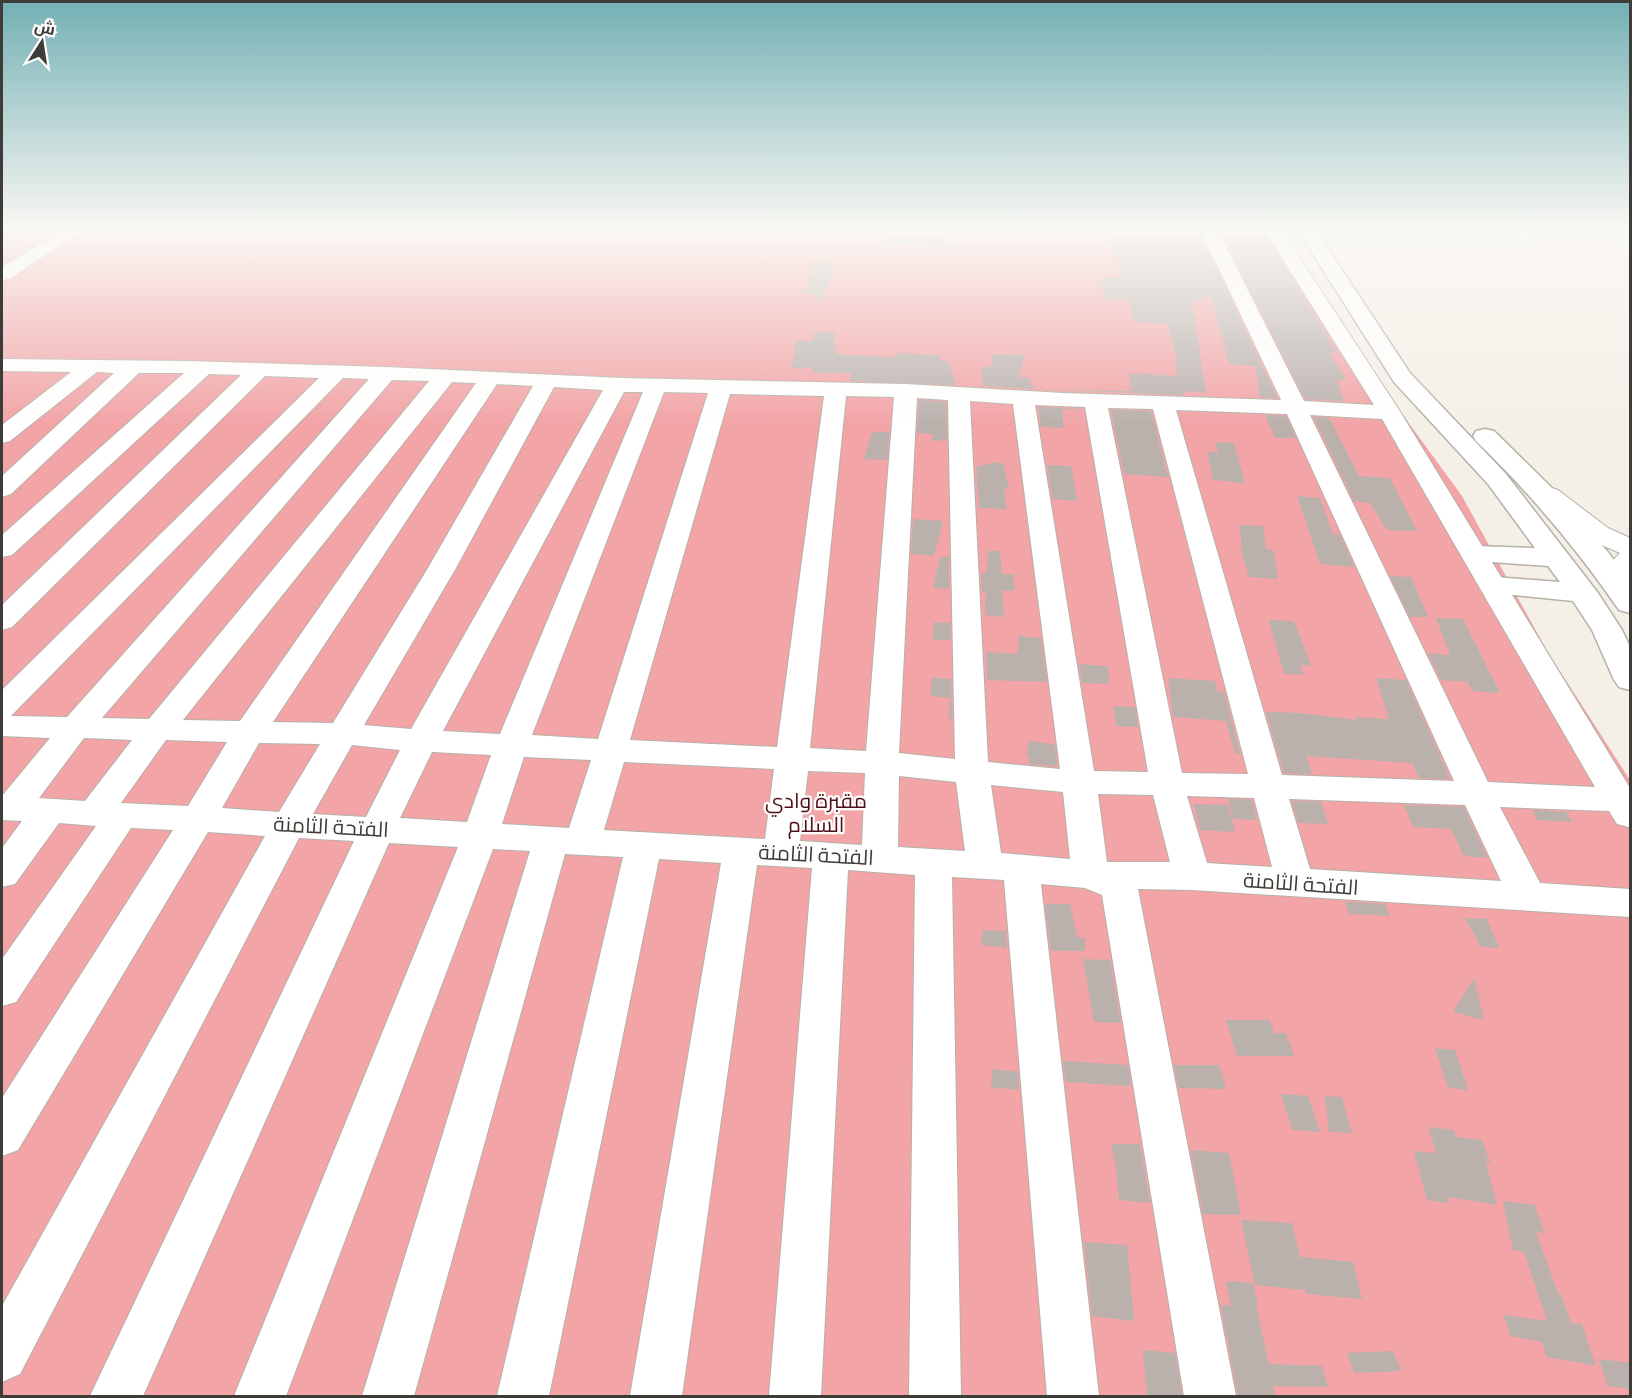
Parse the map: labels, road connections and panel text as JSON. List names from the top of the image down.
{
  "streets": {
    "street": ["الفتحة الثامنة"]
  },
  "parks": ["مقبرة وادي السلام"],
  "north": "top"
}
